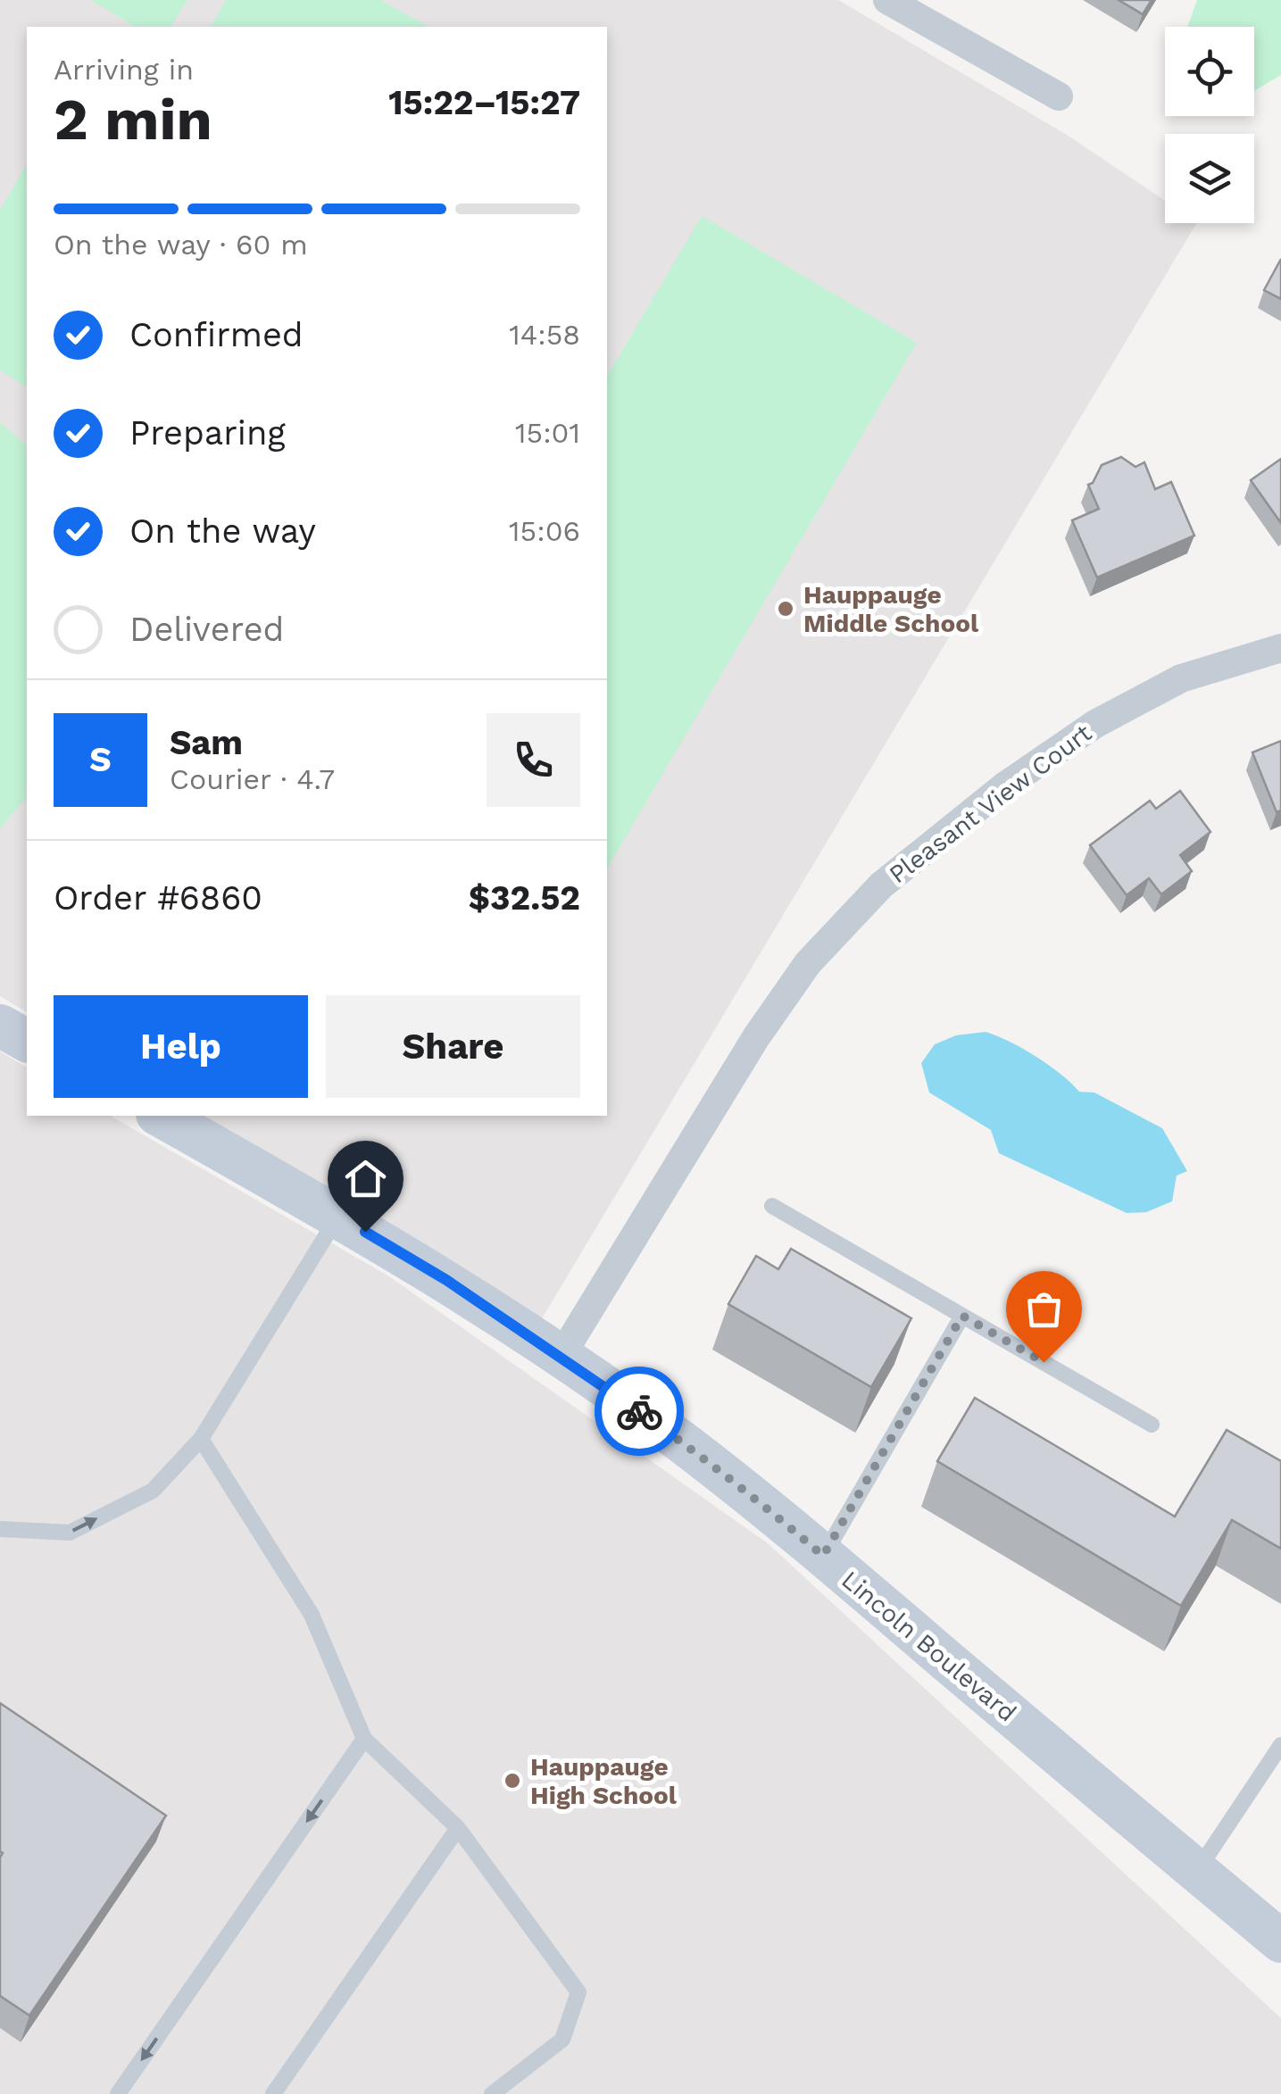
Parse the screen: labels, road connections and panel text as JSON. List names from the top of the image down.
{
  "streets": {
    "street": ["Pleasant View Court", "Lincoln Boulevard"]
  },
  "crossings": [
    ["Pleasant View Court", "Lincoln Boulevard"]
  ],
  "places": ["Hauppauge Middle School", "Hauppauge High School"],
  "page": {
    "heading": ["2 min", "Arriving in", "15:22–15:27"],
    "panel": [
      "Sam",
      "Courier · 4.7",
      "Order #6860",
      "$32.52"
    ],
    "bar": "On the way · 60 m",
    "list": [
      ["Confirmed", "14:58"],
      ["Preparing", "15:01"],
      ["On the way", "15:06"],
      "Delivered"
    ],
    "round": "S",
    "buttons": ["Help", "Share"]
  }
}
